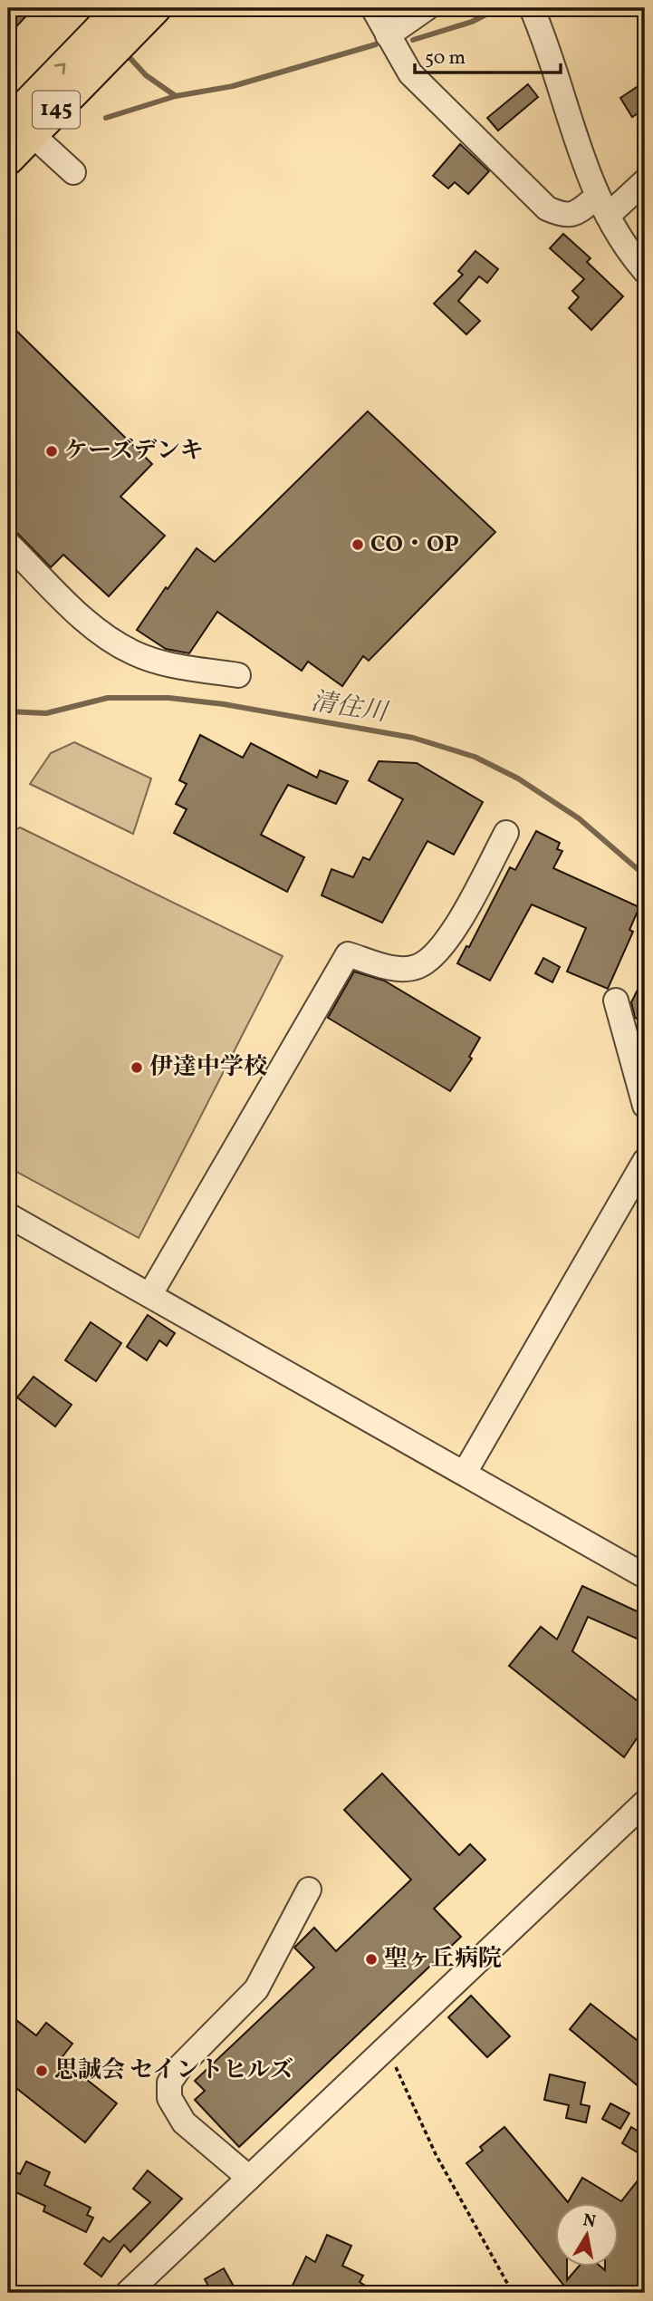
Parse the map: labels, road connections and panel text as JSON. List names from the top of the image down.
{
  "streets": {
    "main road": ["145"]
  },
  "water": ["清住川"],
  "places": [
    "ケーズデンキ",
    "CO・OP",
    "伊達中学校",
    "聖ヶ丘病院",
    "思誠会 セイントヒルズ"
  ],
  "scale_bar": "50 m",
  "north": "top"
}
